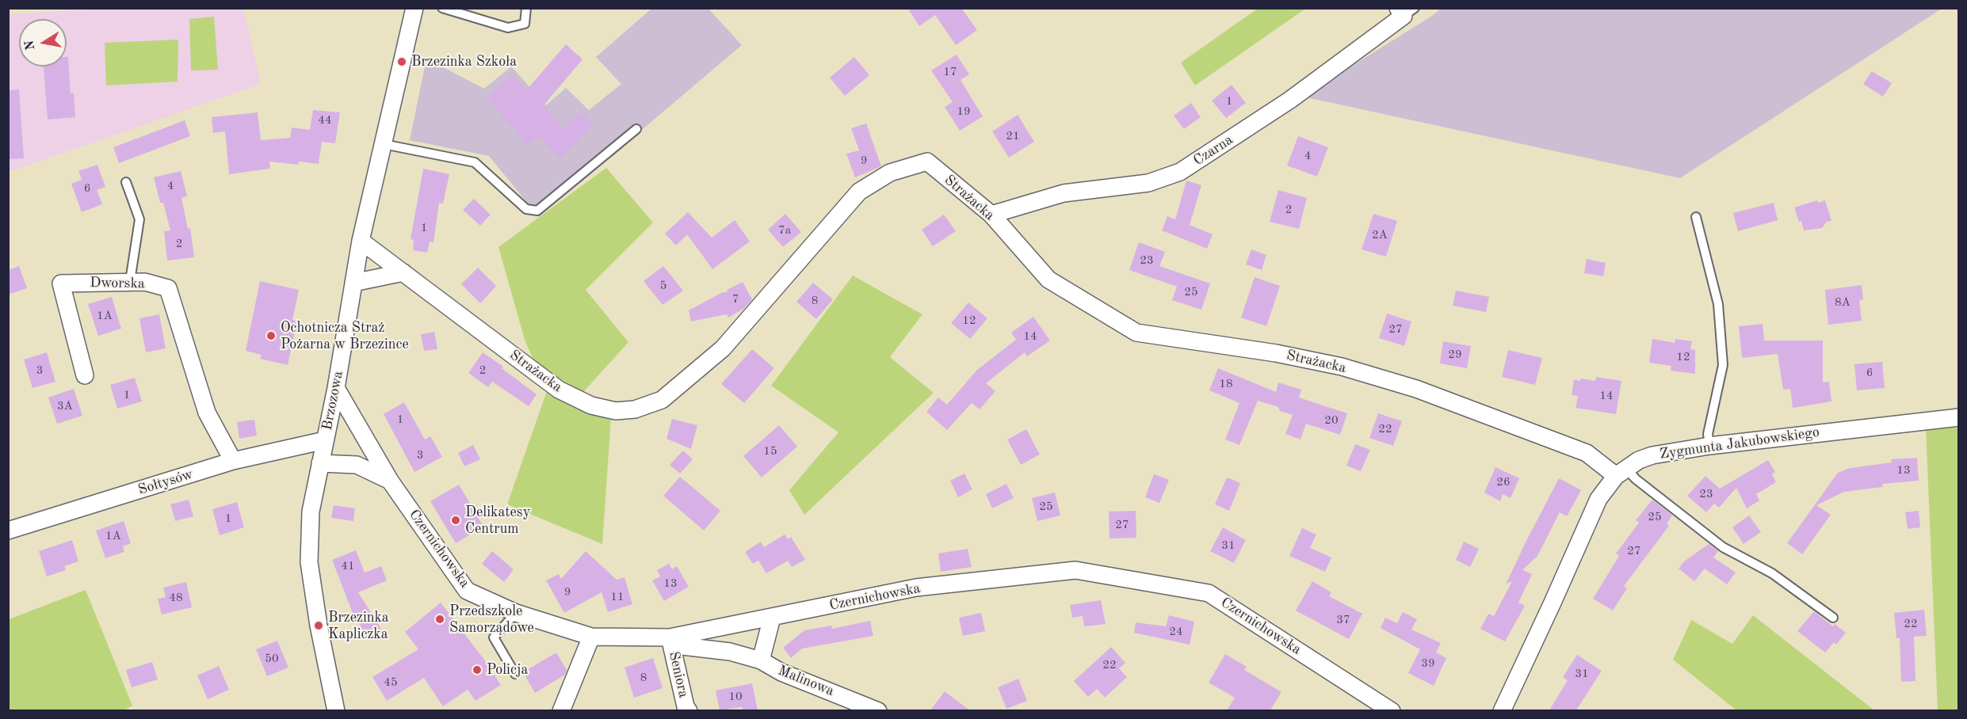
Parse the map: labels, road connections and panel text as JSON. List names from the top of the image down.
{
  "streets": {
    "street": [
      "Czarna",
      "Strażacka",
      "Dworska",
      "Brzozowa",
      "Zygmunta Jakubowskiego",
      "Sołtysów",
      "Czernichowska",
      "Seniora",
      "Malinowa"
    ]
  },
  "crossings": [
    ["Czarna", "Strażacka"],
    ["Strażacka", "Brzozowa"],
    ["Strażacka", "Zygmunta Jakubowskiego"],
    ["Dworska", "Sołtysów"],
    ["Brzozowa", "Sołtysów"],
    ["Brzozowa", "Czernichowska"],
    ["Czernichowska", "Seniora"],
    ["Czernichowska", "Malinowa"],
    ["Seniora", "Malinowa"]
  ],
  "places": [
    "Brzezinka Szkoła",
    "Ochotnicza Straż Pożarna w Brzezince",
    "Delikatesy Centrum",
    "Przedszkole Samorządowe",
    "Brzezinka Kapliczka",
    "Policja"
  ],
  "house_numbers": [
    "17",
    "1",
    "19",
    "44",
    "21",
    "4",
    "9",
    "4",
    "6",
    "2",
    "1",
    "7a",
    "2A",
    "2",
    "23",
    "5",
    "25",
    "7",
    "8",
    "8A",
    "1A",
    "12",
    "27",
    "14",
    "29",
    "12",
    "3",
    "2",
    "6",
    "18",
    "1",
    "14",
    "3A",
    "1",
    "20",
    "22",
    "15",
    "3",
    "13",
    "26",
    "23",
    "25",
    "25",
    "1",
    "27",
    "1A",
    "31",
    "27",
    "41",
    "13",
    "9",
    "11",
    "48",
    "37",
    "22",
    "24",
    "50",
    "39",
    "22",
    "31",
    "8",
    "45",
    "10"
  ],
  "north": "left"
}
